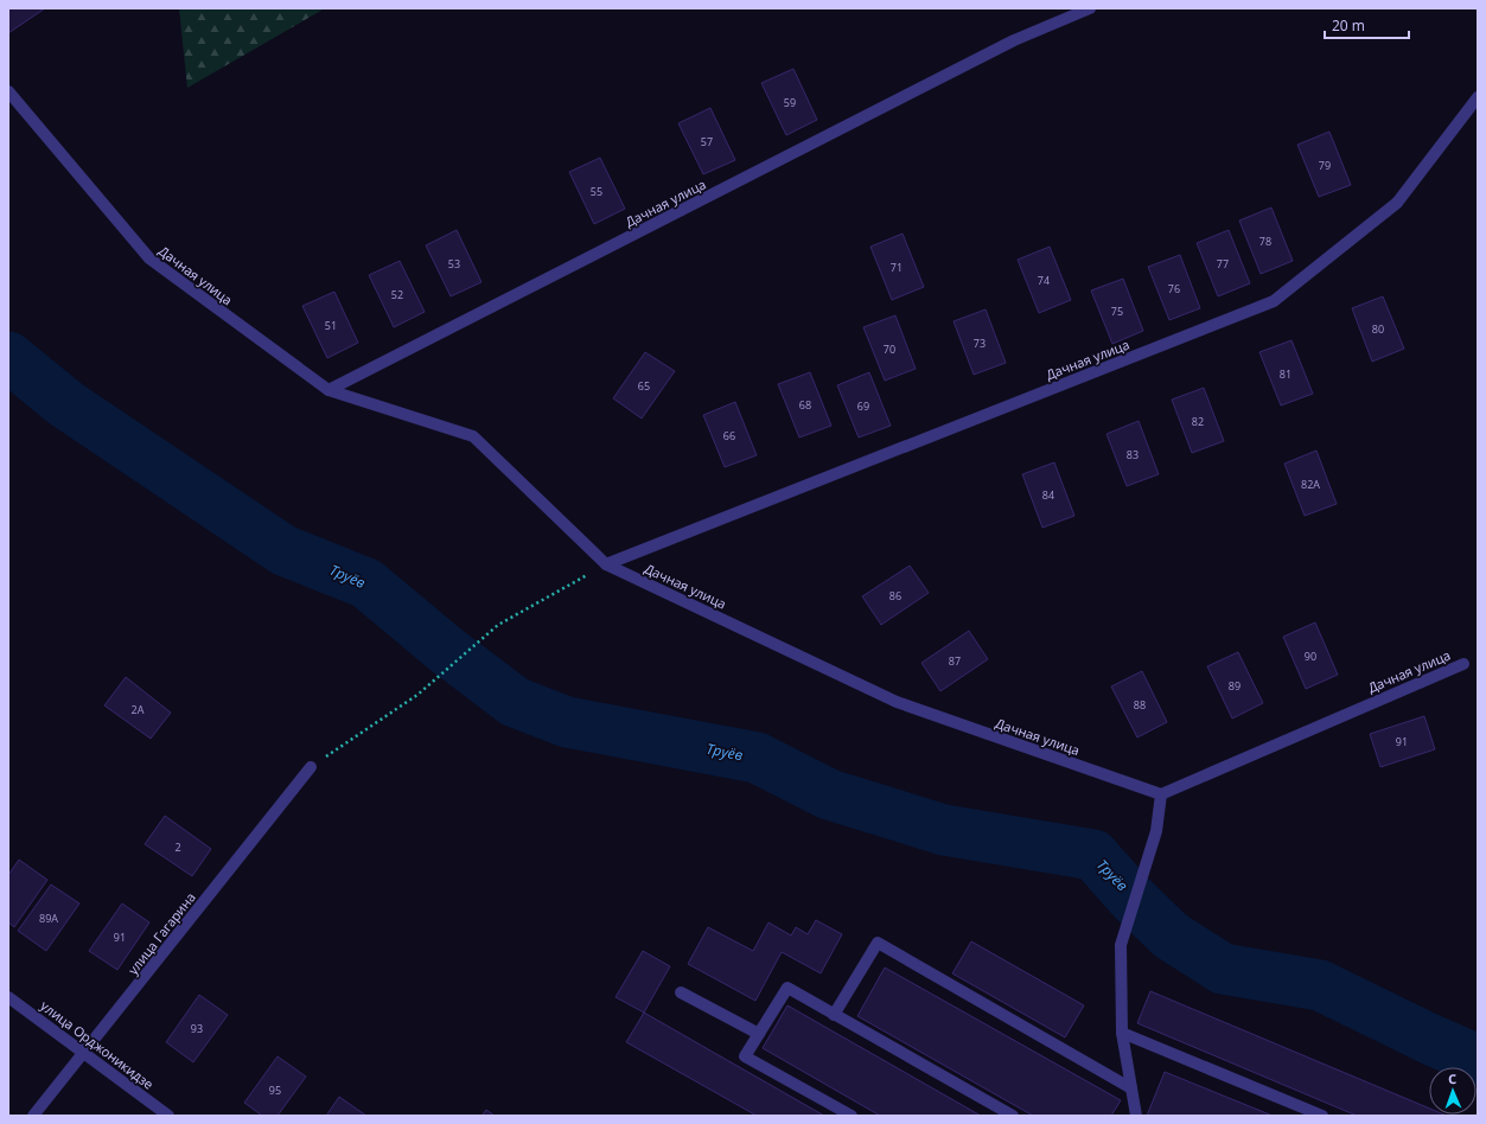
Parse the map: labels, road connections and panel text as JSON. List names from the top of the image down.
{
  "streets": {
    "street": ["Дачная улица", "улица Гагарина", "улица Орджоникидзе"]
  },
  "crossings": [
    ["улица Гагарина", "улица Орджоникидзе"]
  ],
  "water": ["Труёв"],
  "house_numbers": [
    "59",
    "57",
    "79",
    "55",
    "78",
    "53",
    "77",
    "71",
    "74",
    "76",
    "52",
    "75",
    "51",
    "80",
    "73",
    "70",
    "81",
    "65",
    "68",
    "69",
    "82",
    "66",
    "83",
    "82А",
    "84",
    "86",
    "90",
    "87",
    "89",
    "88",
    "2А",
    "91",
    "2",
    "89А",
    "91",
    "93",
    "95"
  ],
  "scale_bar": "20 m",
  "north": "top"
}
